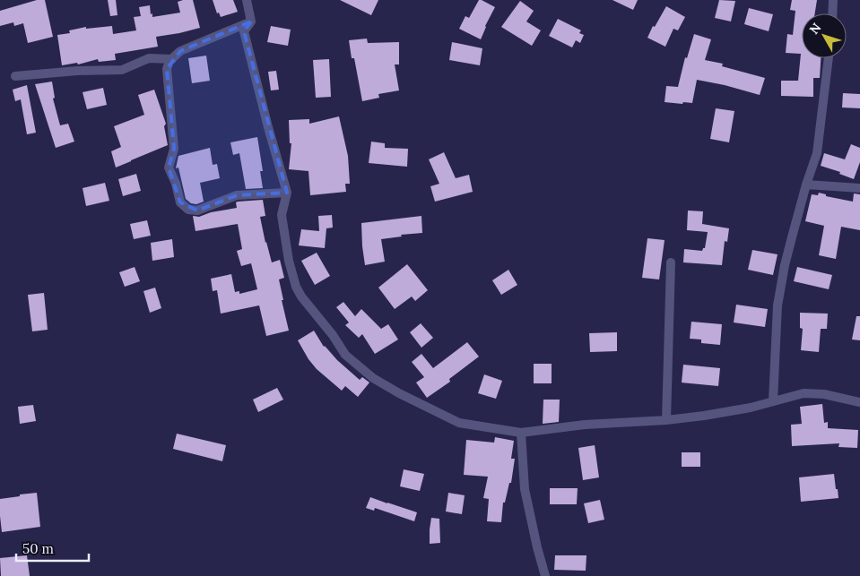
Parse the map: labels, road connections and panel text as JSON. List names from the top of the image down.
{
  "scale_bar": "50 m",
  "north": "top left"
}
